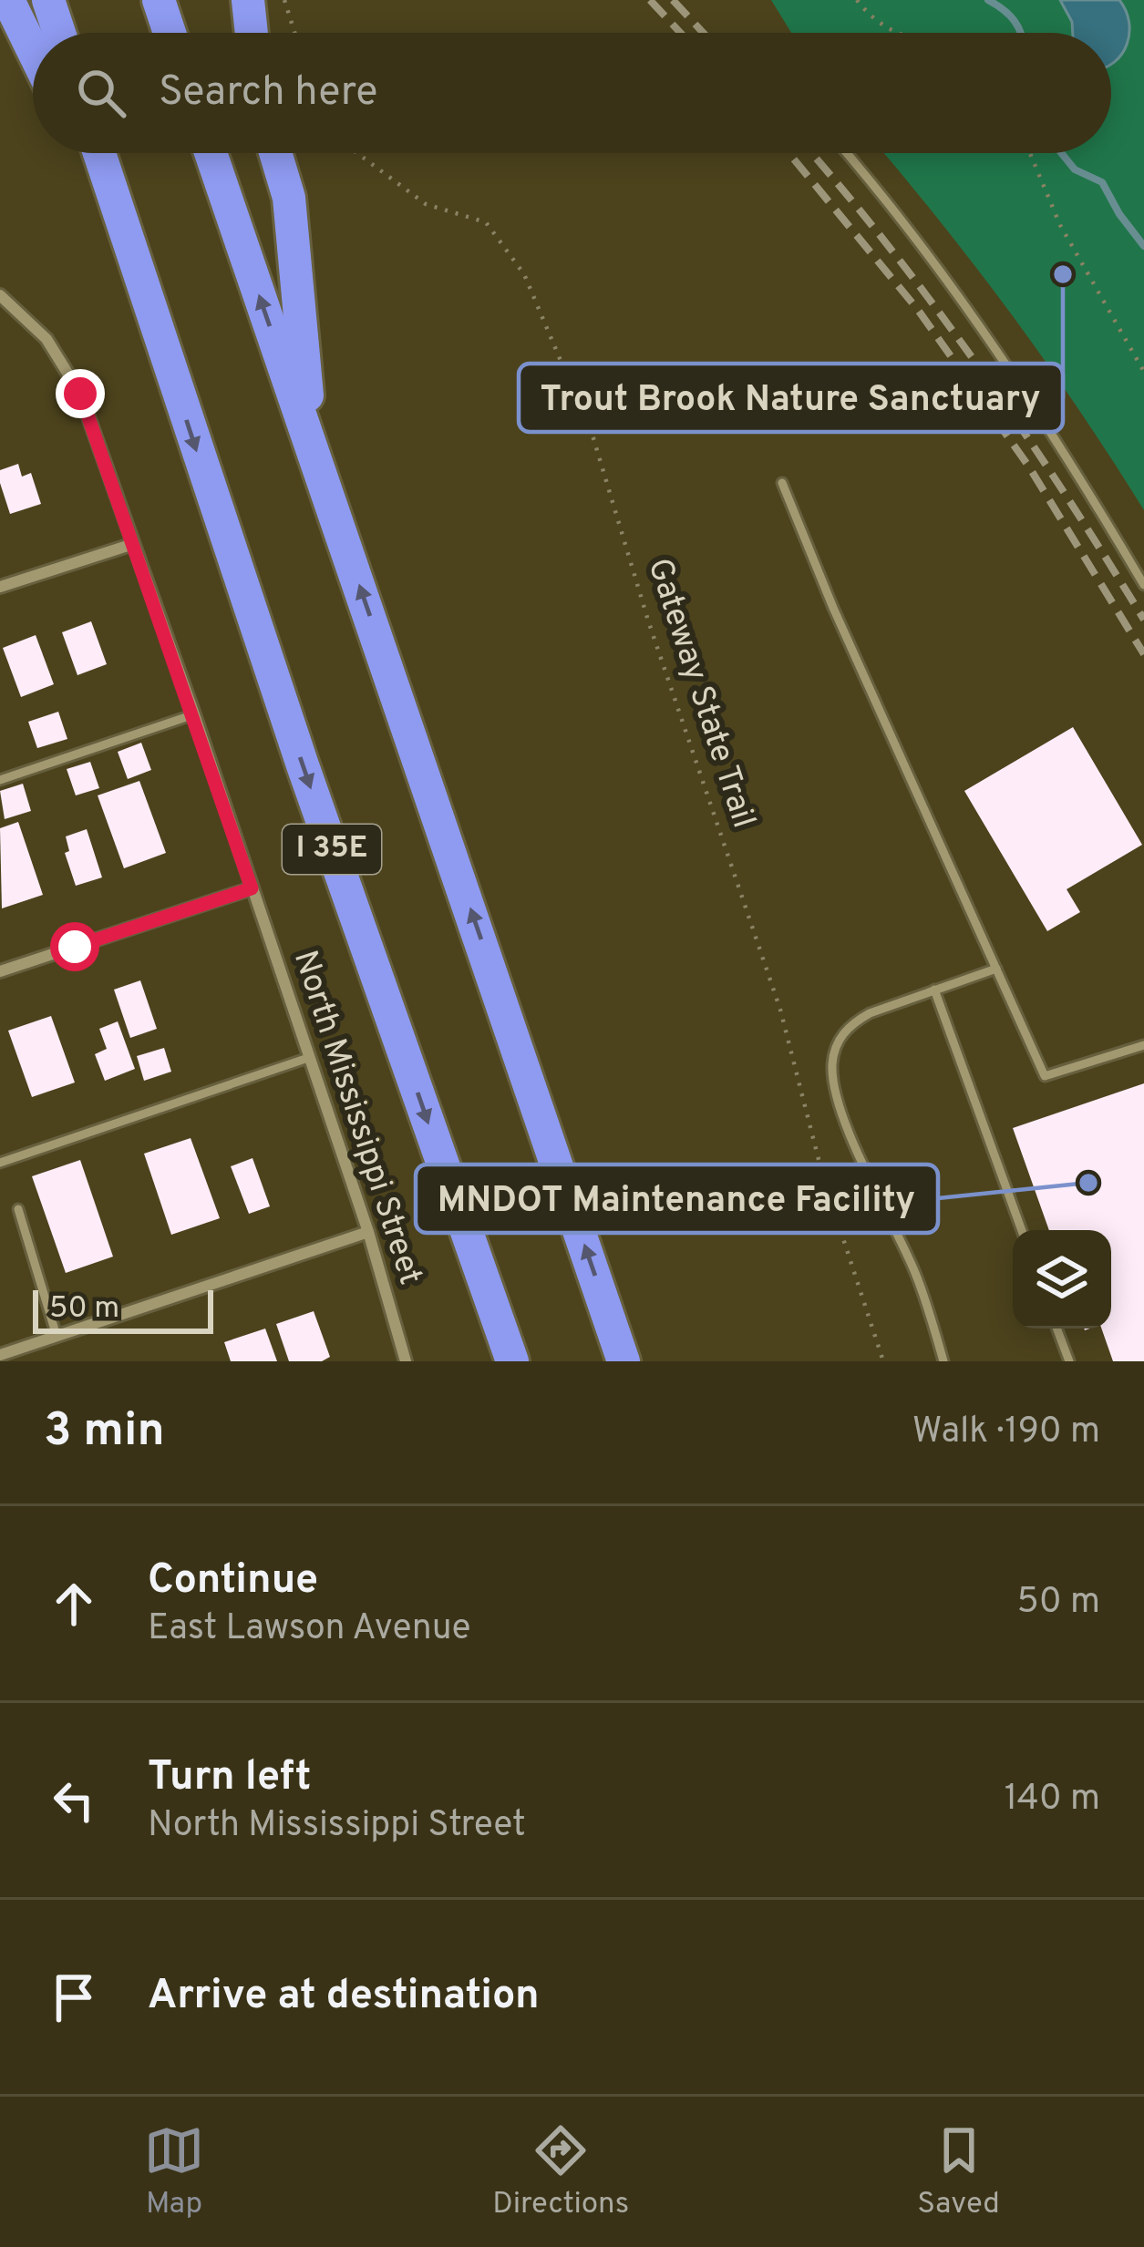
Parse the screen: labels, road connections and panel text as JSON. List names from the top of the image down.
{
  "streets": {
    "highway": ["I 35E"],
    "street": ["North Mississippi Street"],
    "path": ["Gateway State Trail"]
  },
  "places": ["Trout Brook Nature Sanctuary", "MNDOT Maintenance Facility"],
  "scale_bar": "50 m",
  "page": {
    "search": "Search here",
    "scale": "50 m",
    "heading": ["3 min", "Walk · 190 m"],
    "list": [
      ["Continue", "East Lawson Avenue", "50 m"],
      ["Turn left", "North Mississippi Street", "140 m"],
      "Arrive at destination"
    ],
    "nav": ["Map", "Directions", "Saved"]
  }
}
